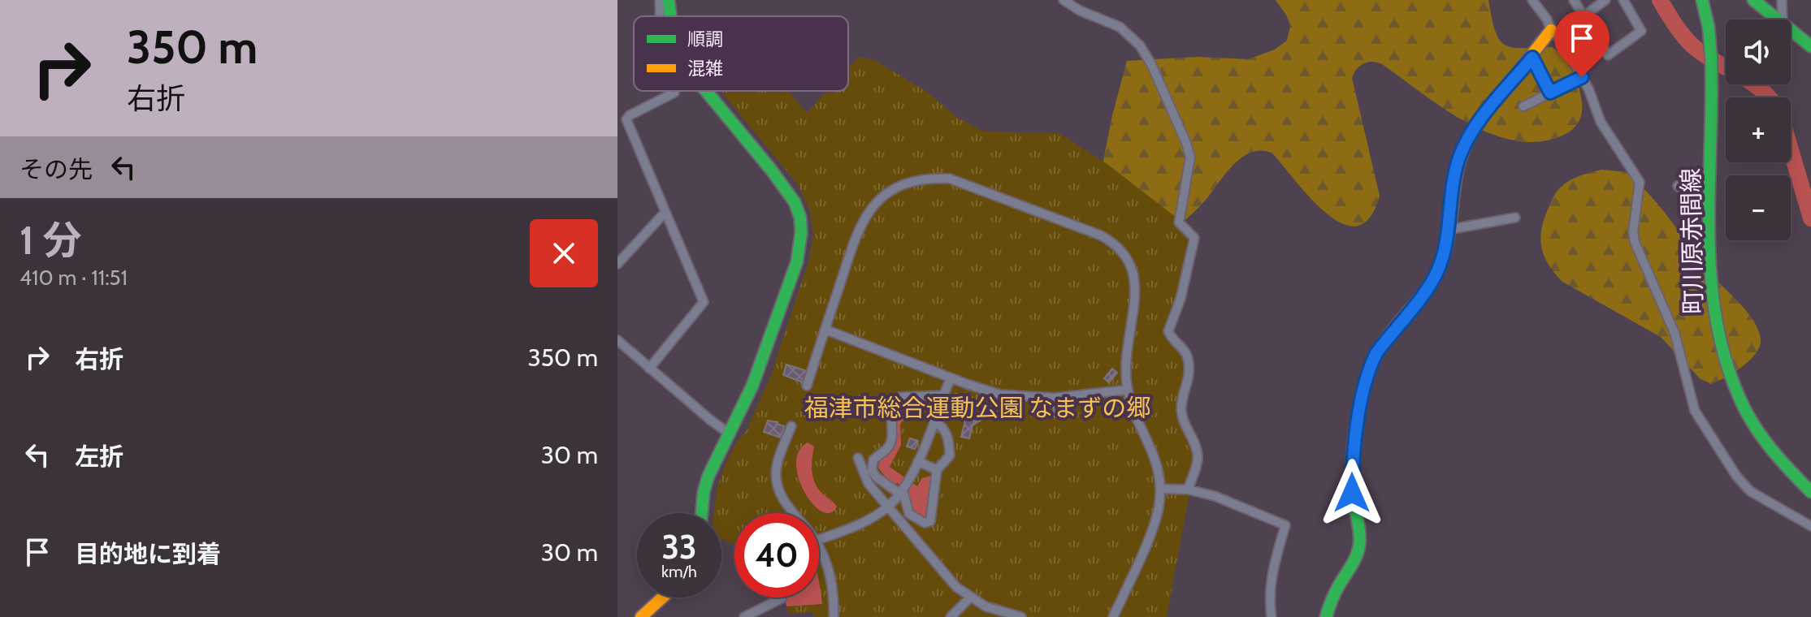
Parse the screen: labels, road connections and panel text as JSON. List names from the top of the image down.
{
  "streets": {
    "street": ["町川原赤間線"]
  },
  "parks": ["福津市総合運動公園 なまずの郷"],
  "legend": ["順調", "混雑"],
  "page": {
    "turn": ["350 m", "右折"],
    "map_buttons": ["+", "−"],
    "then": "その先",
    "heading": ["1 分", "410 m · 11:51"],
    "list": [
      {
        "name": "右折",
        "value": "350 m"
      },
      {
        "name": "左折",
        "value": "30 m"
      },
      {
        "name": "目的地に到着",
        "value": "30 m"
      }
    ],
    "speed": "33 km/h",
    "limit": "40"
  }
}
